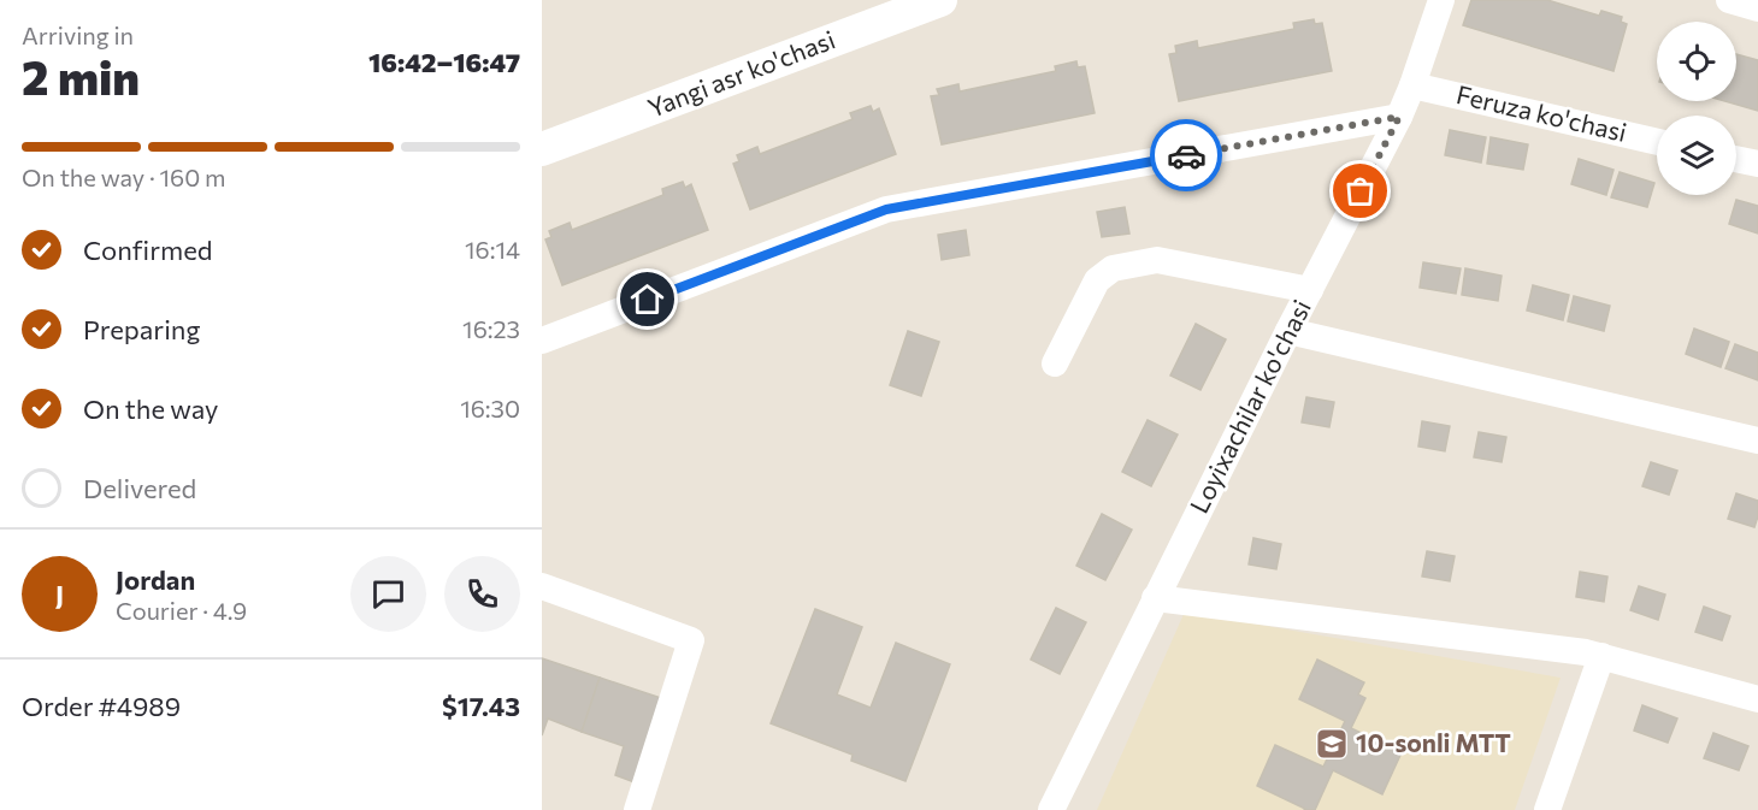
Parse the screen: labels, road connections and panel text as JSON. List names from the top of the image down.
{
  "streets": {
    "street": ["Yangi asr ko'chasi", "Feruza ko'chasi", "Loyixachilar ko'chasi"]
  },
  "crossings": [
    ["Feruza ko'chasi", "Loyixachilar ko'chasi"]
  ],
  "places": {
    "school or university": ["10-sonli MTT"]
  },
  "page": {
    "heading": ["2 min", "Arriving in", "16:42–16:47"],
    "panel": [
      "Jordan",
      "Courier · 4.9",
      "Order #4989",
      "$17.43"
    ],
    "bar": "On the way · 160 m",
    "list": [
      ["Confirmed", "16:14"],
      ["Preparing", "16:23"],
      ["On the way", "16:30"],
      "Delivered"
    ],
    "round": "J"
  }
}
